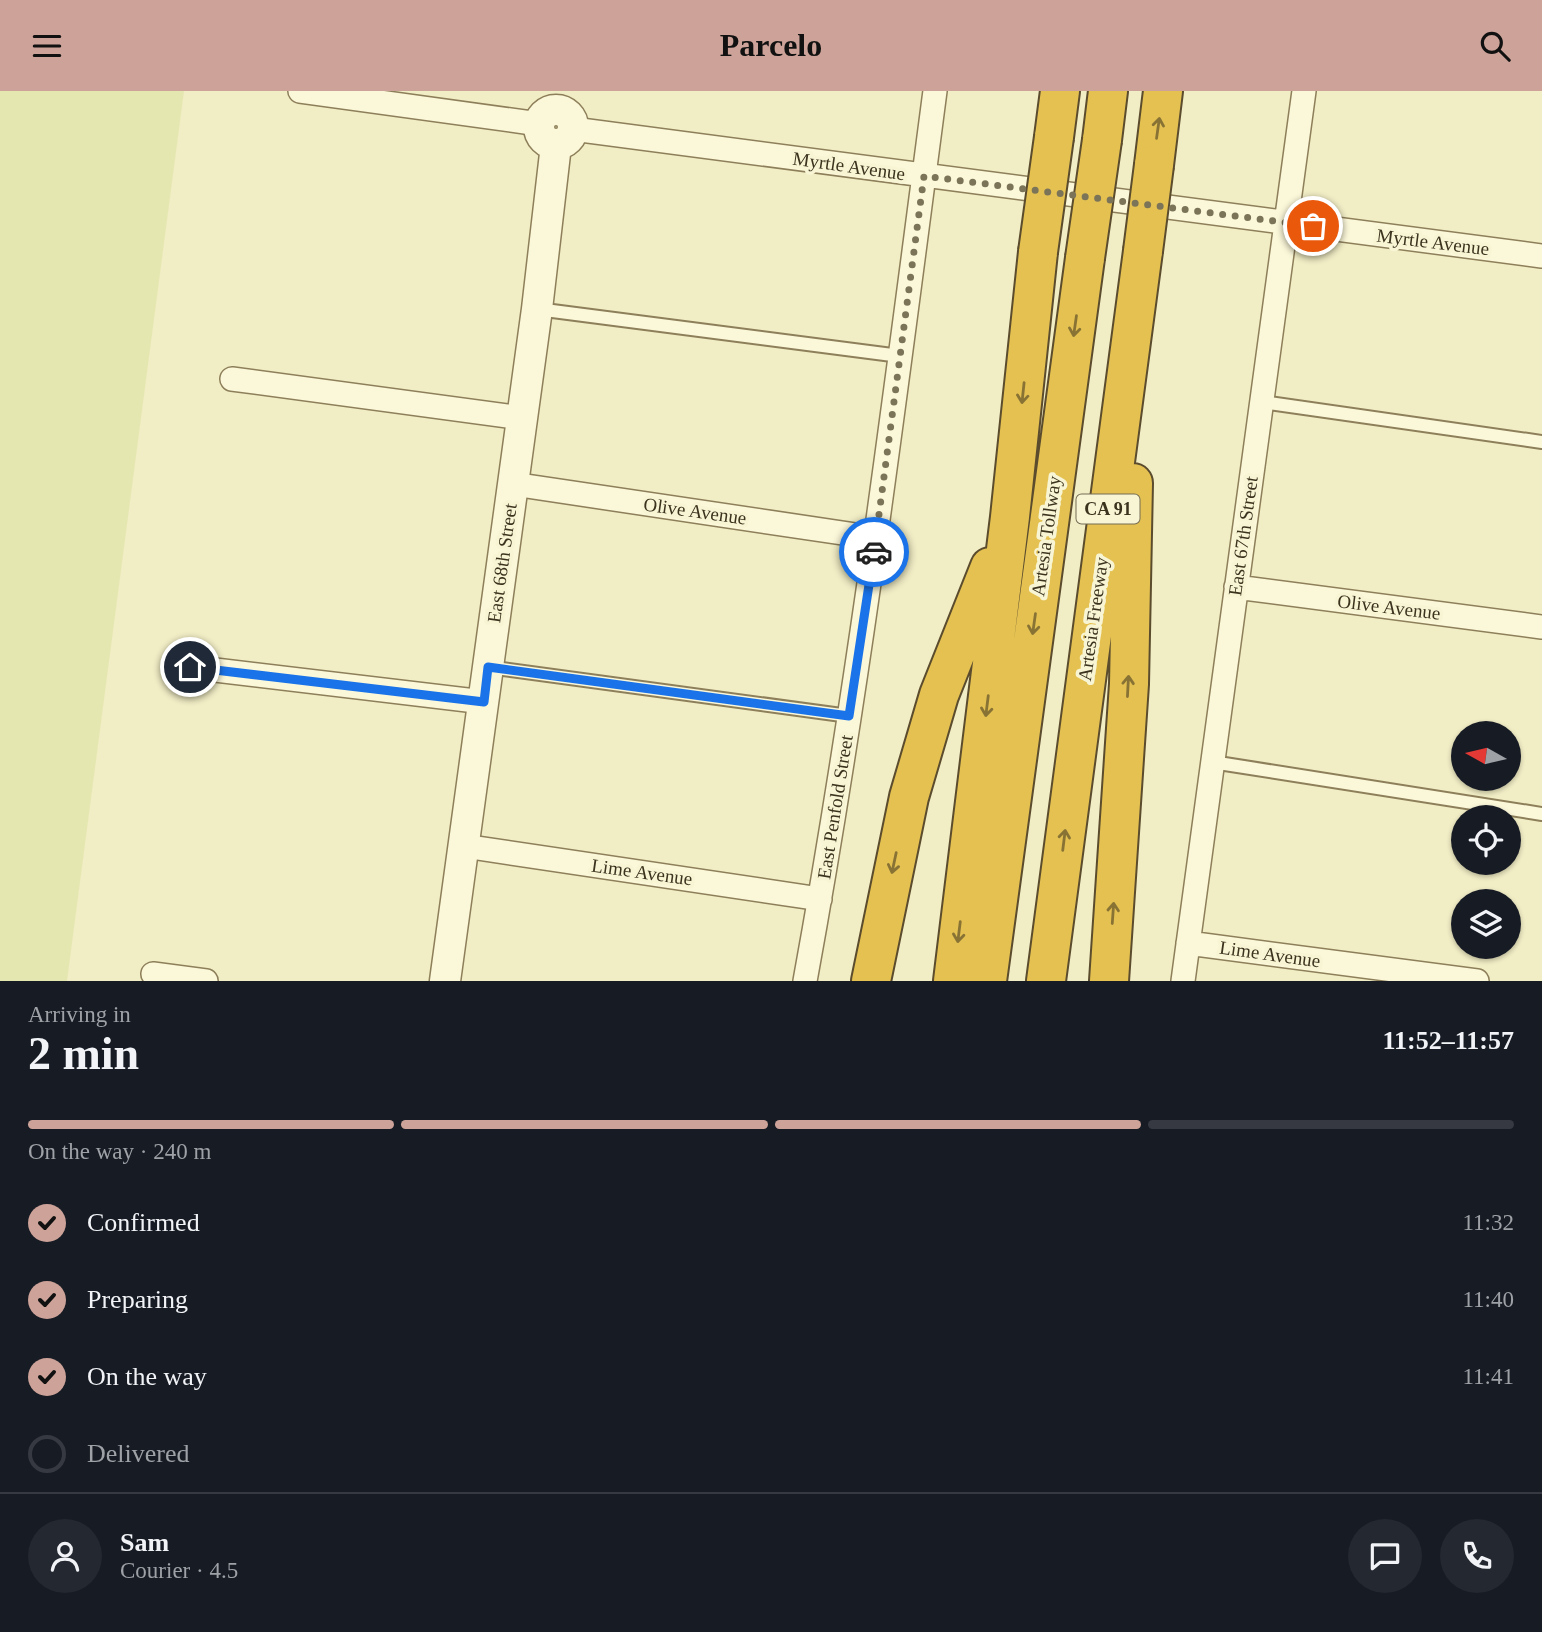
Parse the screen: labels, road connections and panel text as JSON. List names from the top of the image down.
{
  "streets": {
    "highway": ["CA 91", "Artesia Tollway", "Artesia Freeway"],
    "street": [
      "Myrtle Avenue",
      "Olive Avenue",
      "East 67th Street",
      "East 68th Street",
      "East Penfold Street",
      "Lime Avenue"
    ]
  },
  "crossings": [
    ["Myrtle Avenue", "East 67th Street"],
    ["Myrtle Avenue", "East 68th Street"],
    ["Myrtle Avenue", "East Penfold Street"],
    ["Olive Avenue", "East 67th Street"],
    ["Olive Avenue", "East 68th Street"],
    ["Olive Avenue", "East Penfold Street"],
    ["East 67th Street", "Lime Avenue"],
    ["East 68th Street", "Lime Avenue"],
    ["East Penfold Street", "Lime Avenue"]
  ],
  "north": "left",
  "page": {
    "header": "Parcelo",
    "heading": ["2 min", "Arriving in", "11:52–11:57"],
    "panel": ["Sam", "Courier · 4.5"],
    "bar": "On the way · 240 m",
    "list": [
      ["Confirmed", "11:32"],
      ["Preparing", "11:40"],
      ["On the way", "11:41"],
      "Delivered"
    ]
  }
}
